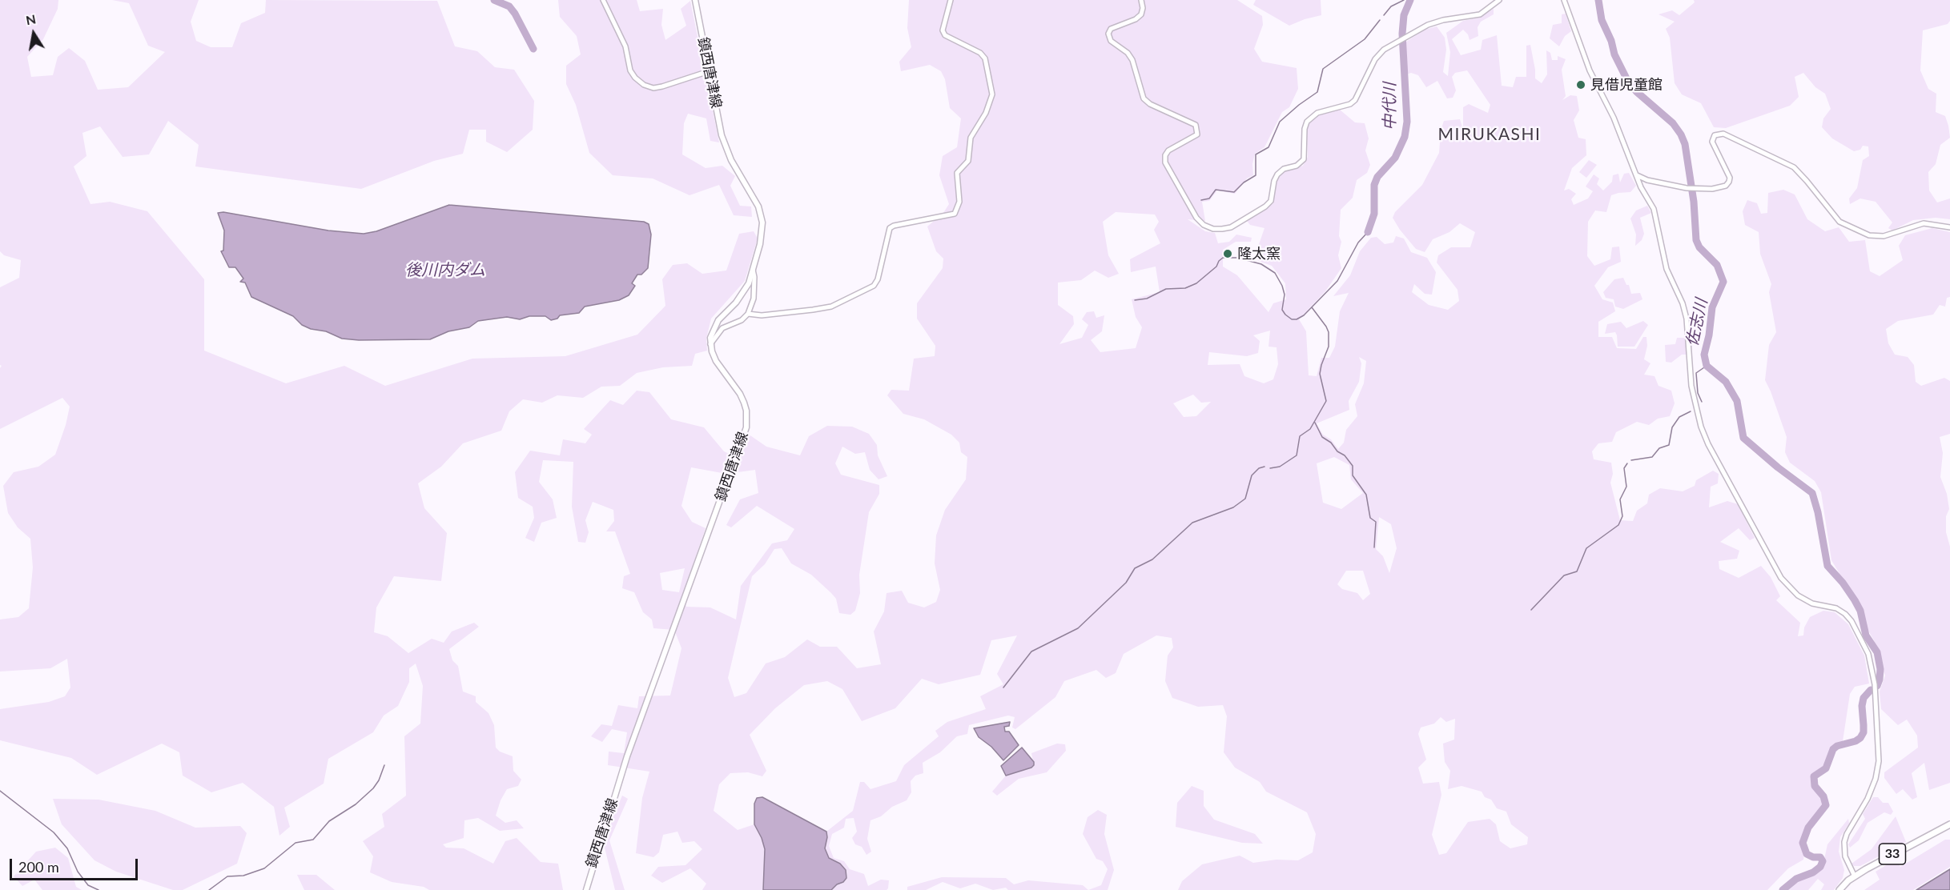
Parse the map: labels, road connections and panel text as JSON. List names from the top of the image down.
{
  "streets": {
    "main road": ["鎮西唐津線", "33"]
  },
  "districts": ["MIRUKASHI"],
  "water": ["中代川", "後川内ダム", "佐志川"],
  "places": ["見借児童館", "隆太窯"],
  "scale_bar": "200 m",
  "north": "top"
}
